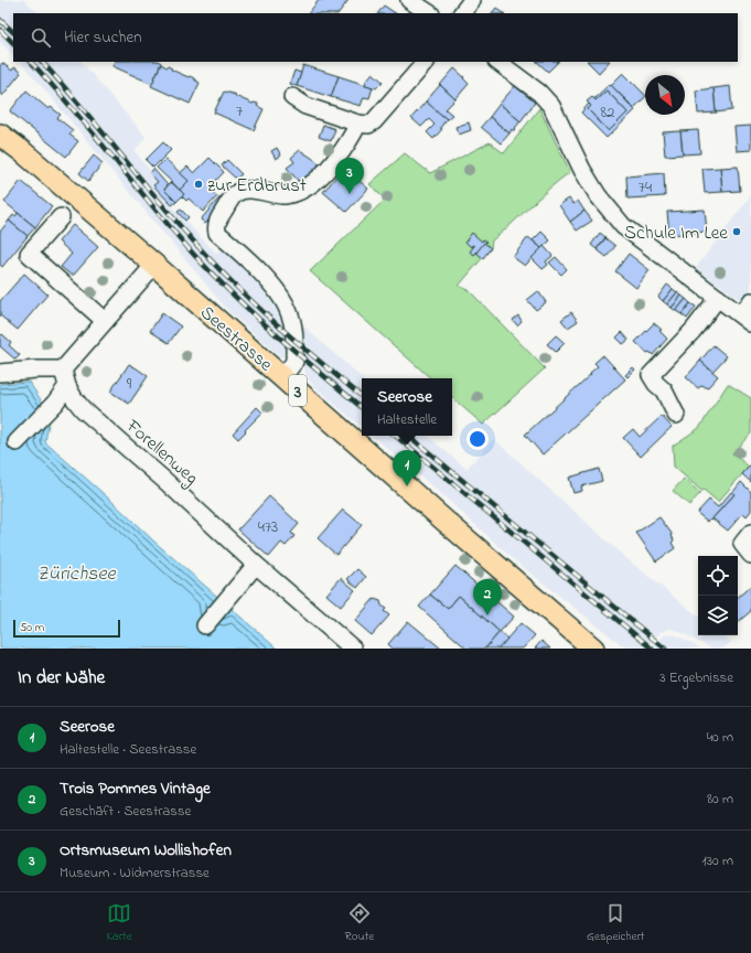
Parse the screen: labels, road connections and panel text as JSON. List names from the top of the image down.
{
  "streets": {
    "main road": ["Seestrasse", "3"],
    "street": ["Forellenweg"]
  },
  "water": ["Zürichsee"],
  "places": ["zur Erdbrust", "Schule Im Lee"],
  "house_numbers": [
    "7",
    "82",
    "74",
    "9",
    "473"
  ],
  "scale_bar": "50 m",
  "north": "bottom right",
  "page": {
    "search": "Hier suchen",
    "pins": ["3", "1", "2"],
    "popup": ["Seerose", "Haltestelle"],
    "scale": "50 m",
    "heading": ["In der Nähe", "3 Ergebnisse"],
    "list": [
      {
        "mark": "1",
        "name": "Seerose",
        "note": "Haltestelle · Seestrasse",
        "value": "40 m"
      },
      {
        "mark": "2",
        "name": "Trois Pommes Vintage",
        "note": "Geschäft · Seestrasse",
        "value": "80 m"
      },
      {
        "mark": "3",
        "name": "Ortsmuseum Wollishofen",
        "note": "Museum · Widmerstrasse",
        "value": "130 m"
      }
    ],
    "nav": ["Karte", "Route", "Gespeichert"]
  }
}
